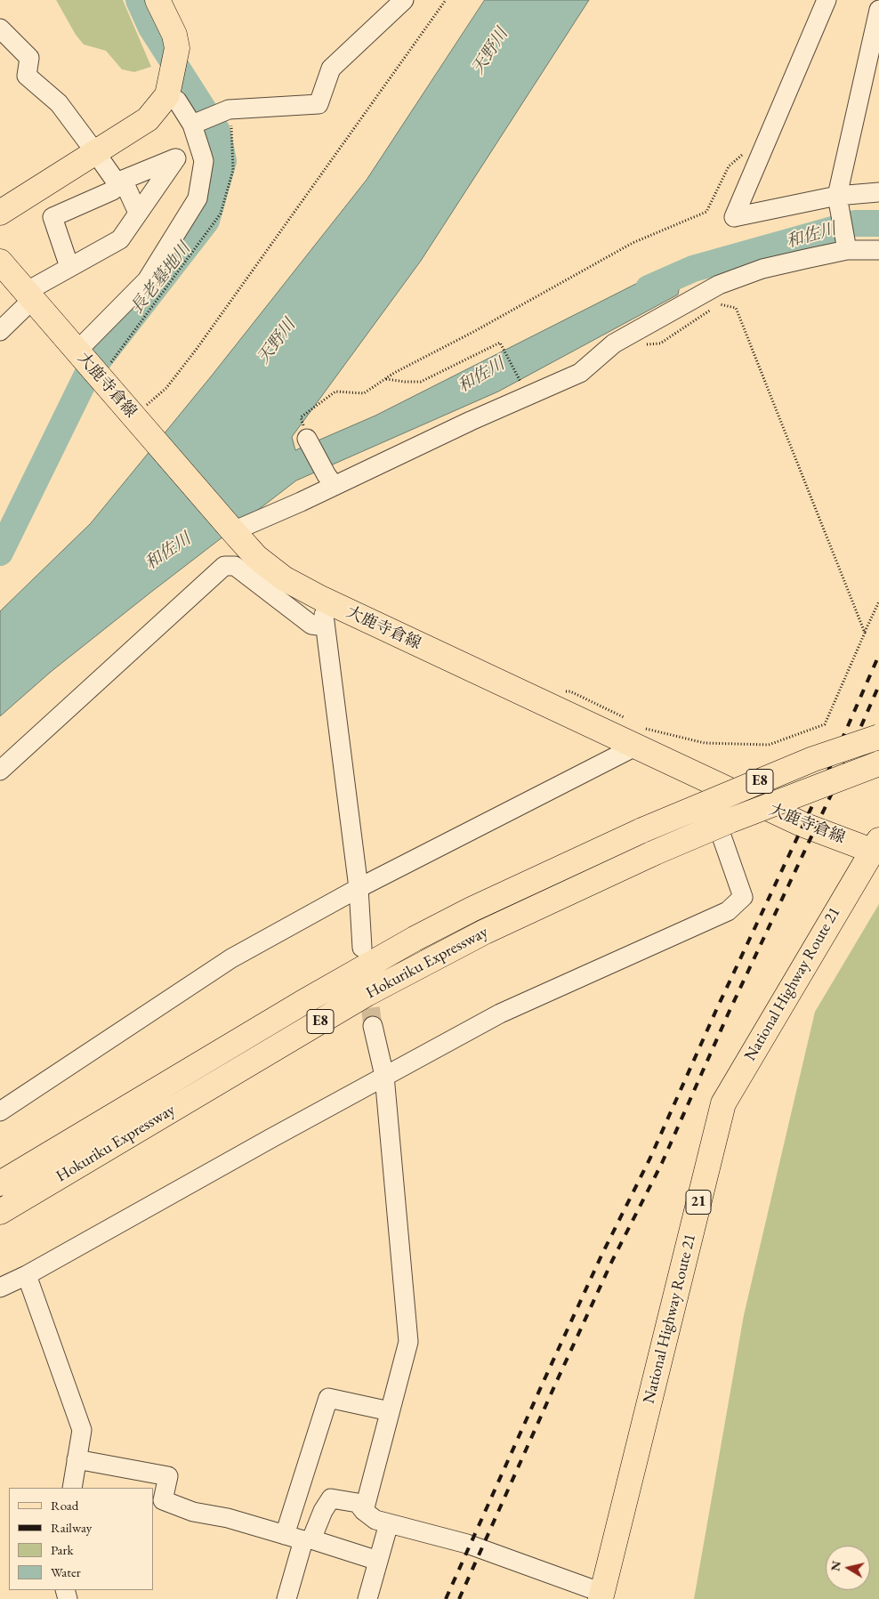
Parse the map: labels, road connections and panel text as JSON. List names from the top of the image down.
{
  "streets": {
    "main road": [
      "大鹿寺倉線",
      "E8",
      "Hokuriku Expressway",
      "National Highway Route 21",
      "21"
    ]
  },
  "crossings": [
    ["大鹿寺倉線", "National Highway Route 21"]
  ],
  "water": ["天野川", "和佐川", "長老墓地川"],
  "legend": [
    "Road",
    "Railway",
    "Park",
    "Water"
  ],
  "north": "left"
}
